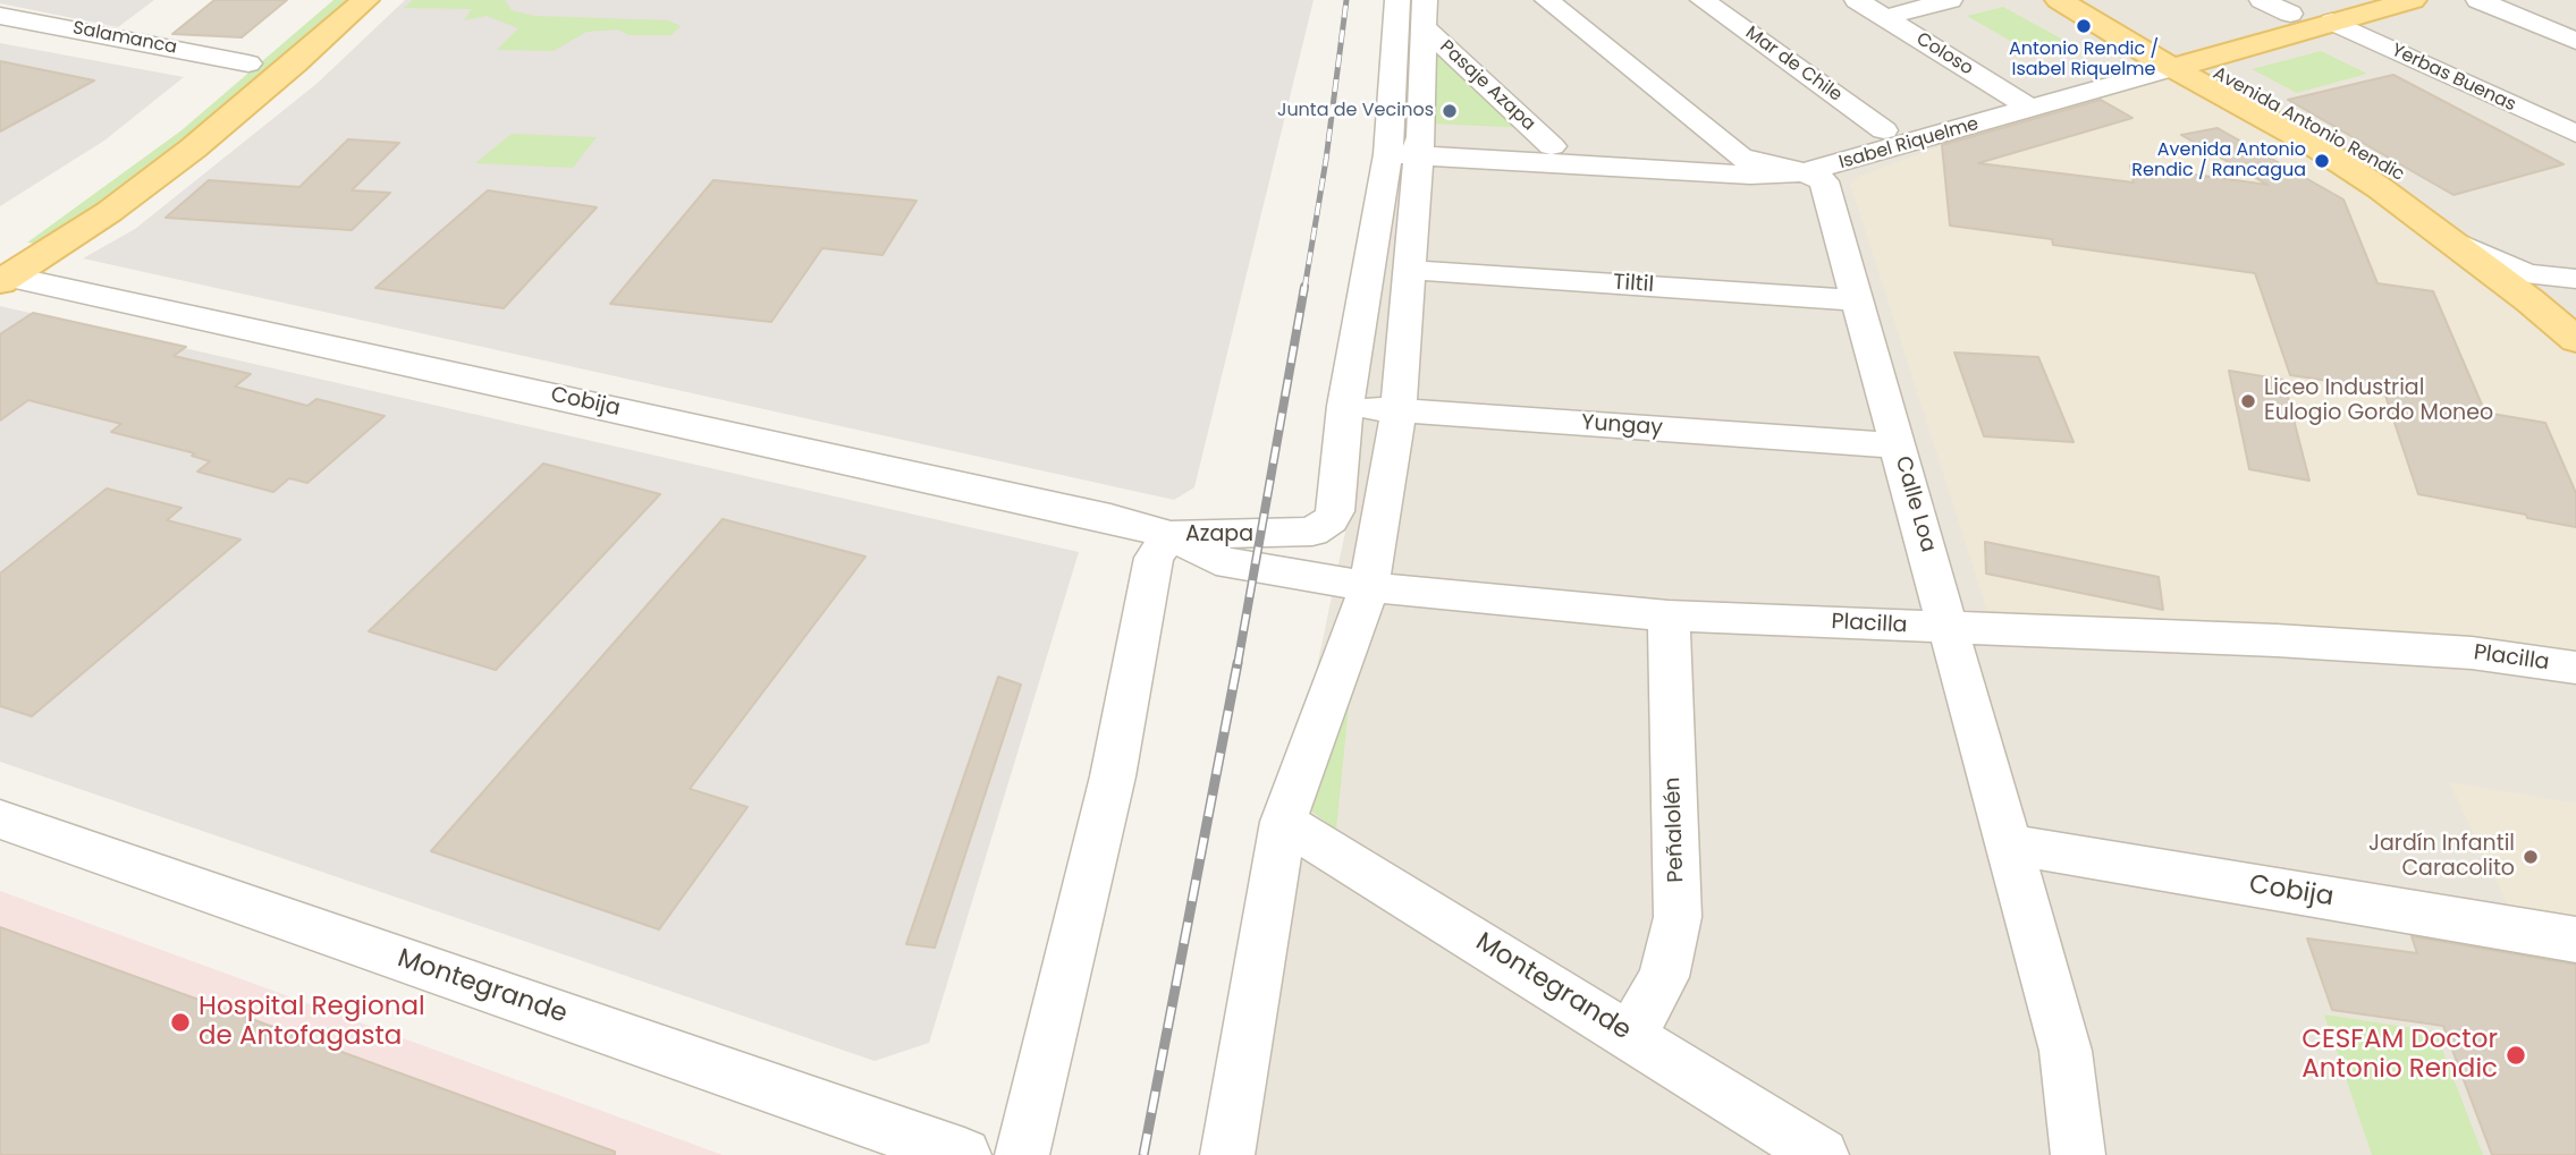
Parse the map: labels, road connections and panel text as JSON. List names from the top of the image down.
{
  "streets": {
    "main road": ["Avenida Antonio Rendic", "Isabel Riquelme"],
    "street": [
      "Salamanca",
      "Coloso",
      "Mar de Chile",
      "Yerbas Buenas",
      "Pasaje Azapa",
      "Tiltil",
      "Cobija",
      "Yungay",
      "Calle Loa",
      "Azapa",
      "Placilla",
      "Peñalolén",
      "Montegrande"
    ]
  },
  "crossings": [
    ["Coloso", "Isabel Riquelme"],
    ["Mar de Chile", "Isabel Riquelme"],
    ["Yerbas Buenas", "Isabel Riquelme"],
    ["Pasaje Azapa", "Isabel Riquelme"],
    ["Pasaje Azapa", "Azapa"],
    ["Avenida Antonio Rendic", "Isabel Riquelme"],
    ["Isabel Riquelme", "Calle Loa"],
    ["Isabel Riquelme", "Azapa"],
    ["Tiltil", "Calle Loa"],
    ["Tiltil", "Azapa"],
    ["Cobija", "Calle Loa"],
    ["Cobija", "Azapa"],
    ["Cobija", "Placilla"],
    ["Yungay", "Calle Loa"],
    ["Yungay", "Azapa"],
    ["Calle Loa", "Placilla"],
    ["Azapa", "Placilla"],
    ["Azapa", "Montegrande"],
    ["Placilla", "Peñalolén"],
    ["Peñalolén", "Montegrande"]
  ],
  "places": [
    "Antonio Rendic / Isabel Riquelme",
    "Junta de Vecinos",
    "Avenida Antonio Rendic / Rancagua",
    "Liceo Industrial Eulogio Gordo Moneo",
    "Jardín Infantil Caracolito",
    "Hospital Regional de Antofagasta",
    "CESFAM Doctor Antonio Rendic"
  ]
}
